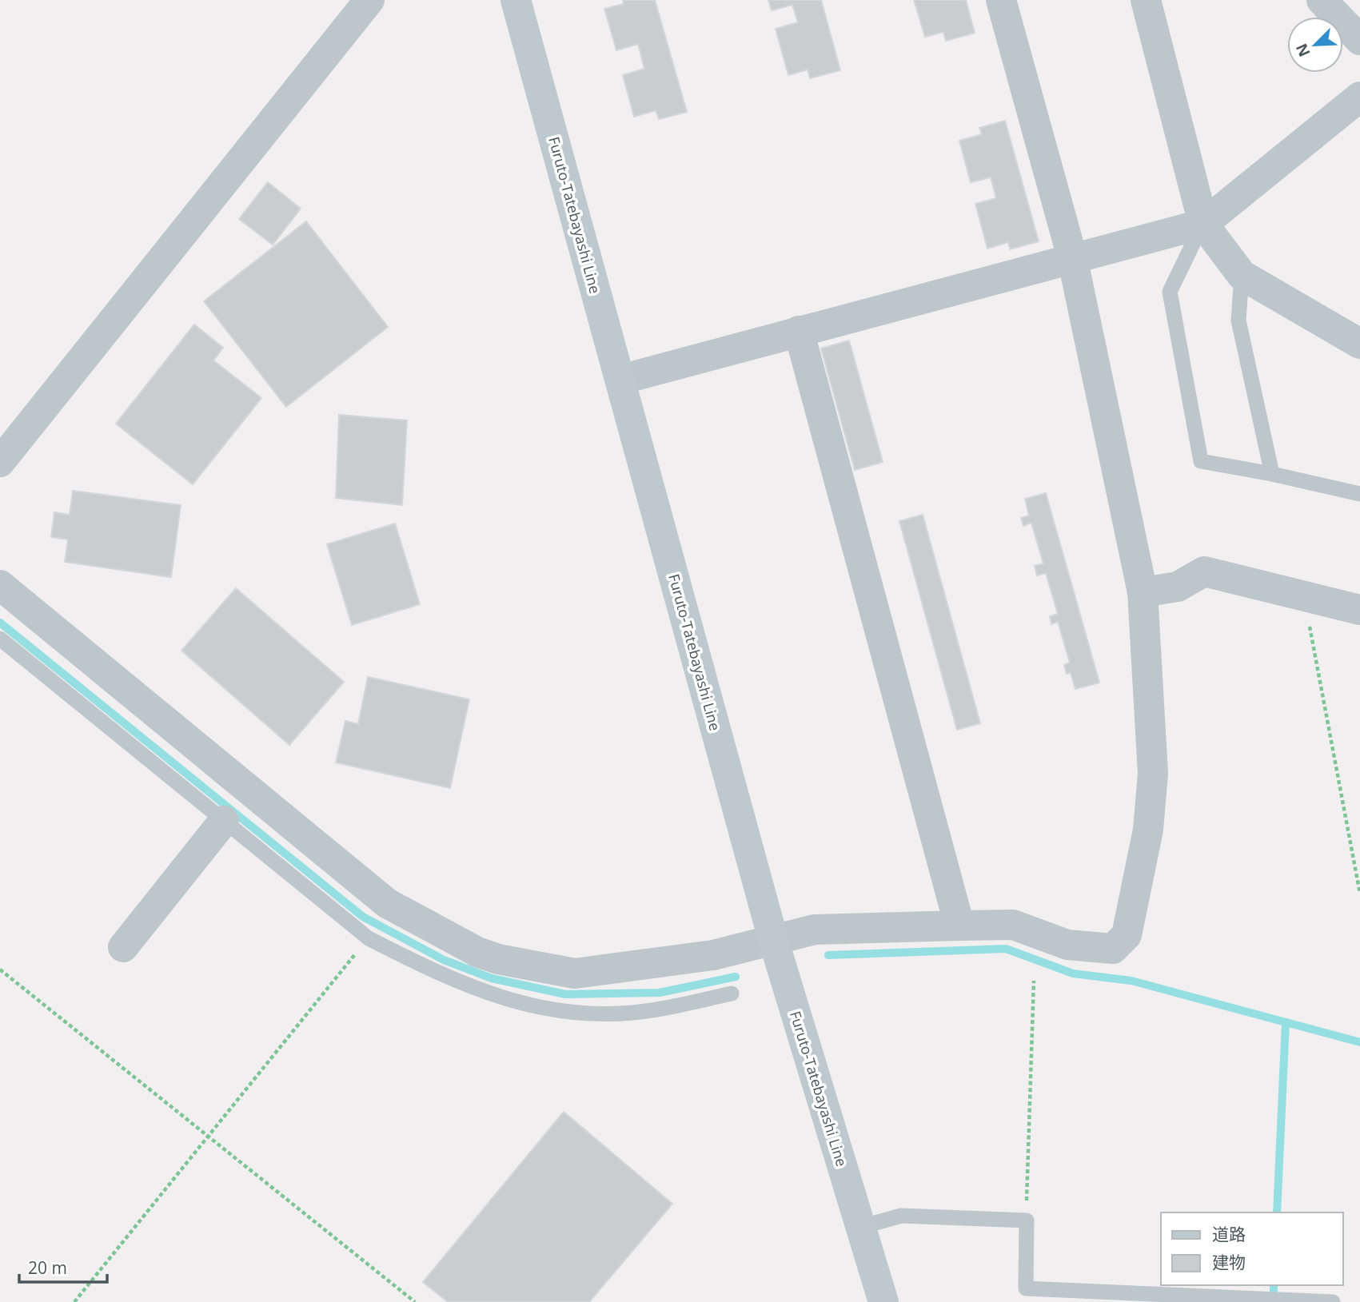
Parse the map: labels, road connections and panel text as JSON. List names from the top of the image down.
{
  "streets": {
    "main road": ["Furuto-Tatebayashi Line"]
  },
  "legend": ["道路", "建物"],
  "scale_bar": "20 m",
  "north": "bottom left"
}
